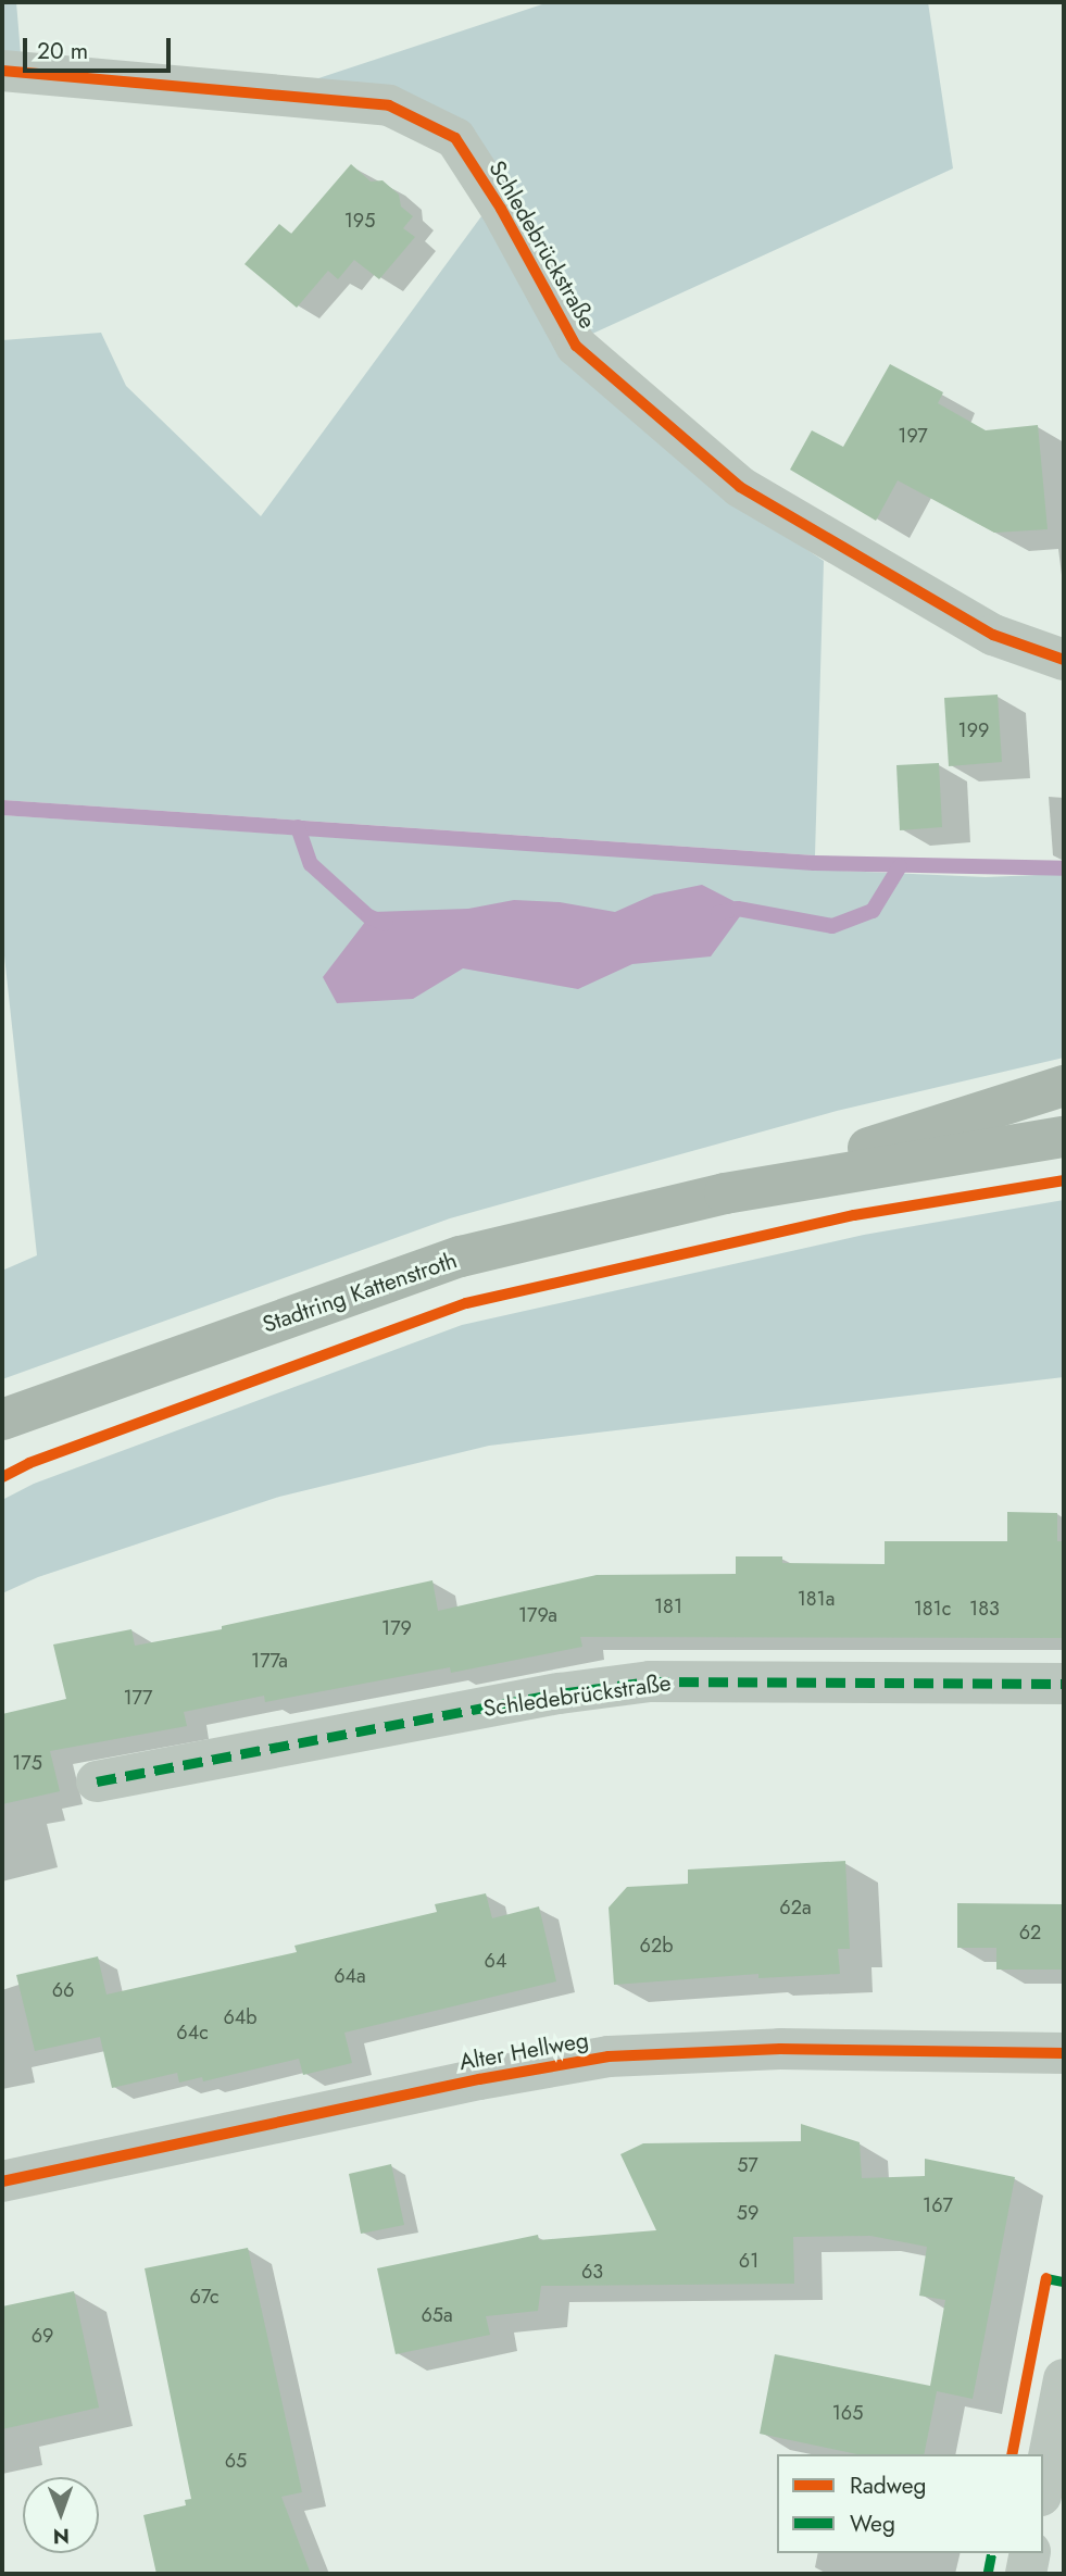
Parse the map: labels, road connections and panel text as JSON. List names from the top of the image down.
{
  "streets": {
    "main road": ["Stadtring Kattenstroth"],
    "street": ["Schledebrückstraße", "Alter Hellweg"]
  },
  "house_numbers": [
    "195",
    "197",
    "199",
    "181a",
    "181",
    "181c",
    "183",
    "179a",
    "179",
    "177a",
    "177",
    "175",
    "62a",
    "62",
    "62b",
    "64",
    "64a",
    "66",
    "64b",
    "64c",
    "57",
    "167",
    "59",
    "61",
    "63",
    "67c",
    "65a",
    "69",
    "165",
    "65"
  ],
  "legend": ["Radweg", "Weg"],
  "scale_bar": "20 m",
  "north": "bottom"
}
